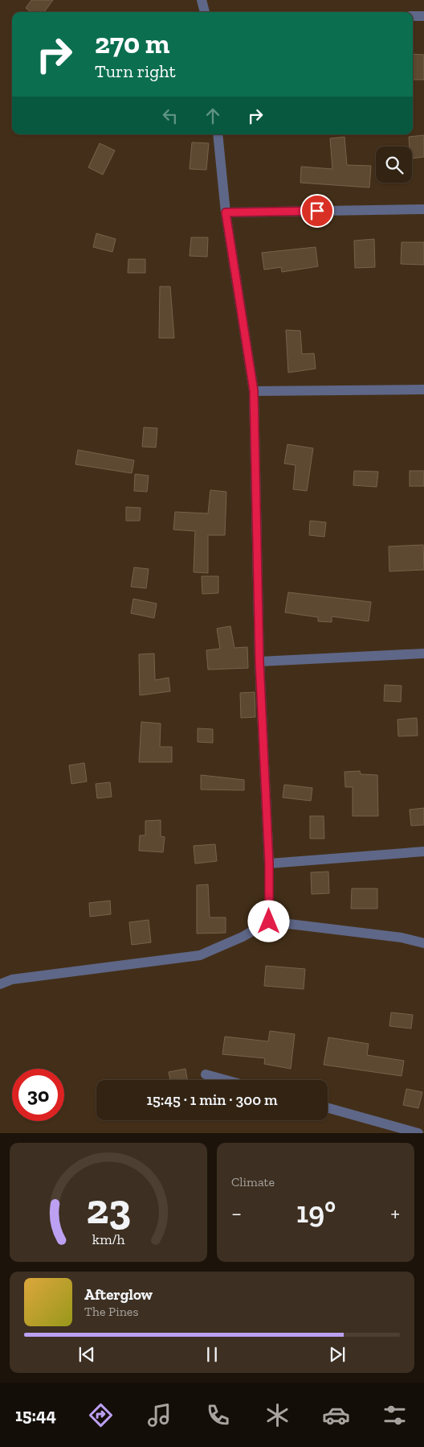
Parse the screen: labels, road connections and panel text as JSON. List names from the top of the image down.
{
  "page": {
    "turn": ["270 m", "Turn right"],
    "limit": "30",
    "trip": "15:45 · 1 min · 300 m",
    "tile": "Climate",
    "heat": ["−", "19°", "+"],
    "song": ["Afterglow", "The Pines"],
    "tabs": "15:44",
    "gauge": ["23", "km/h"]
  }
}
